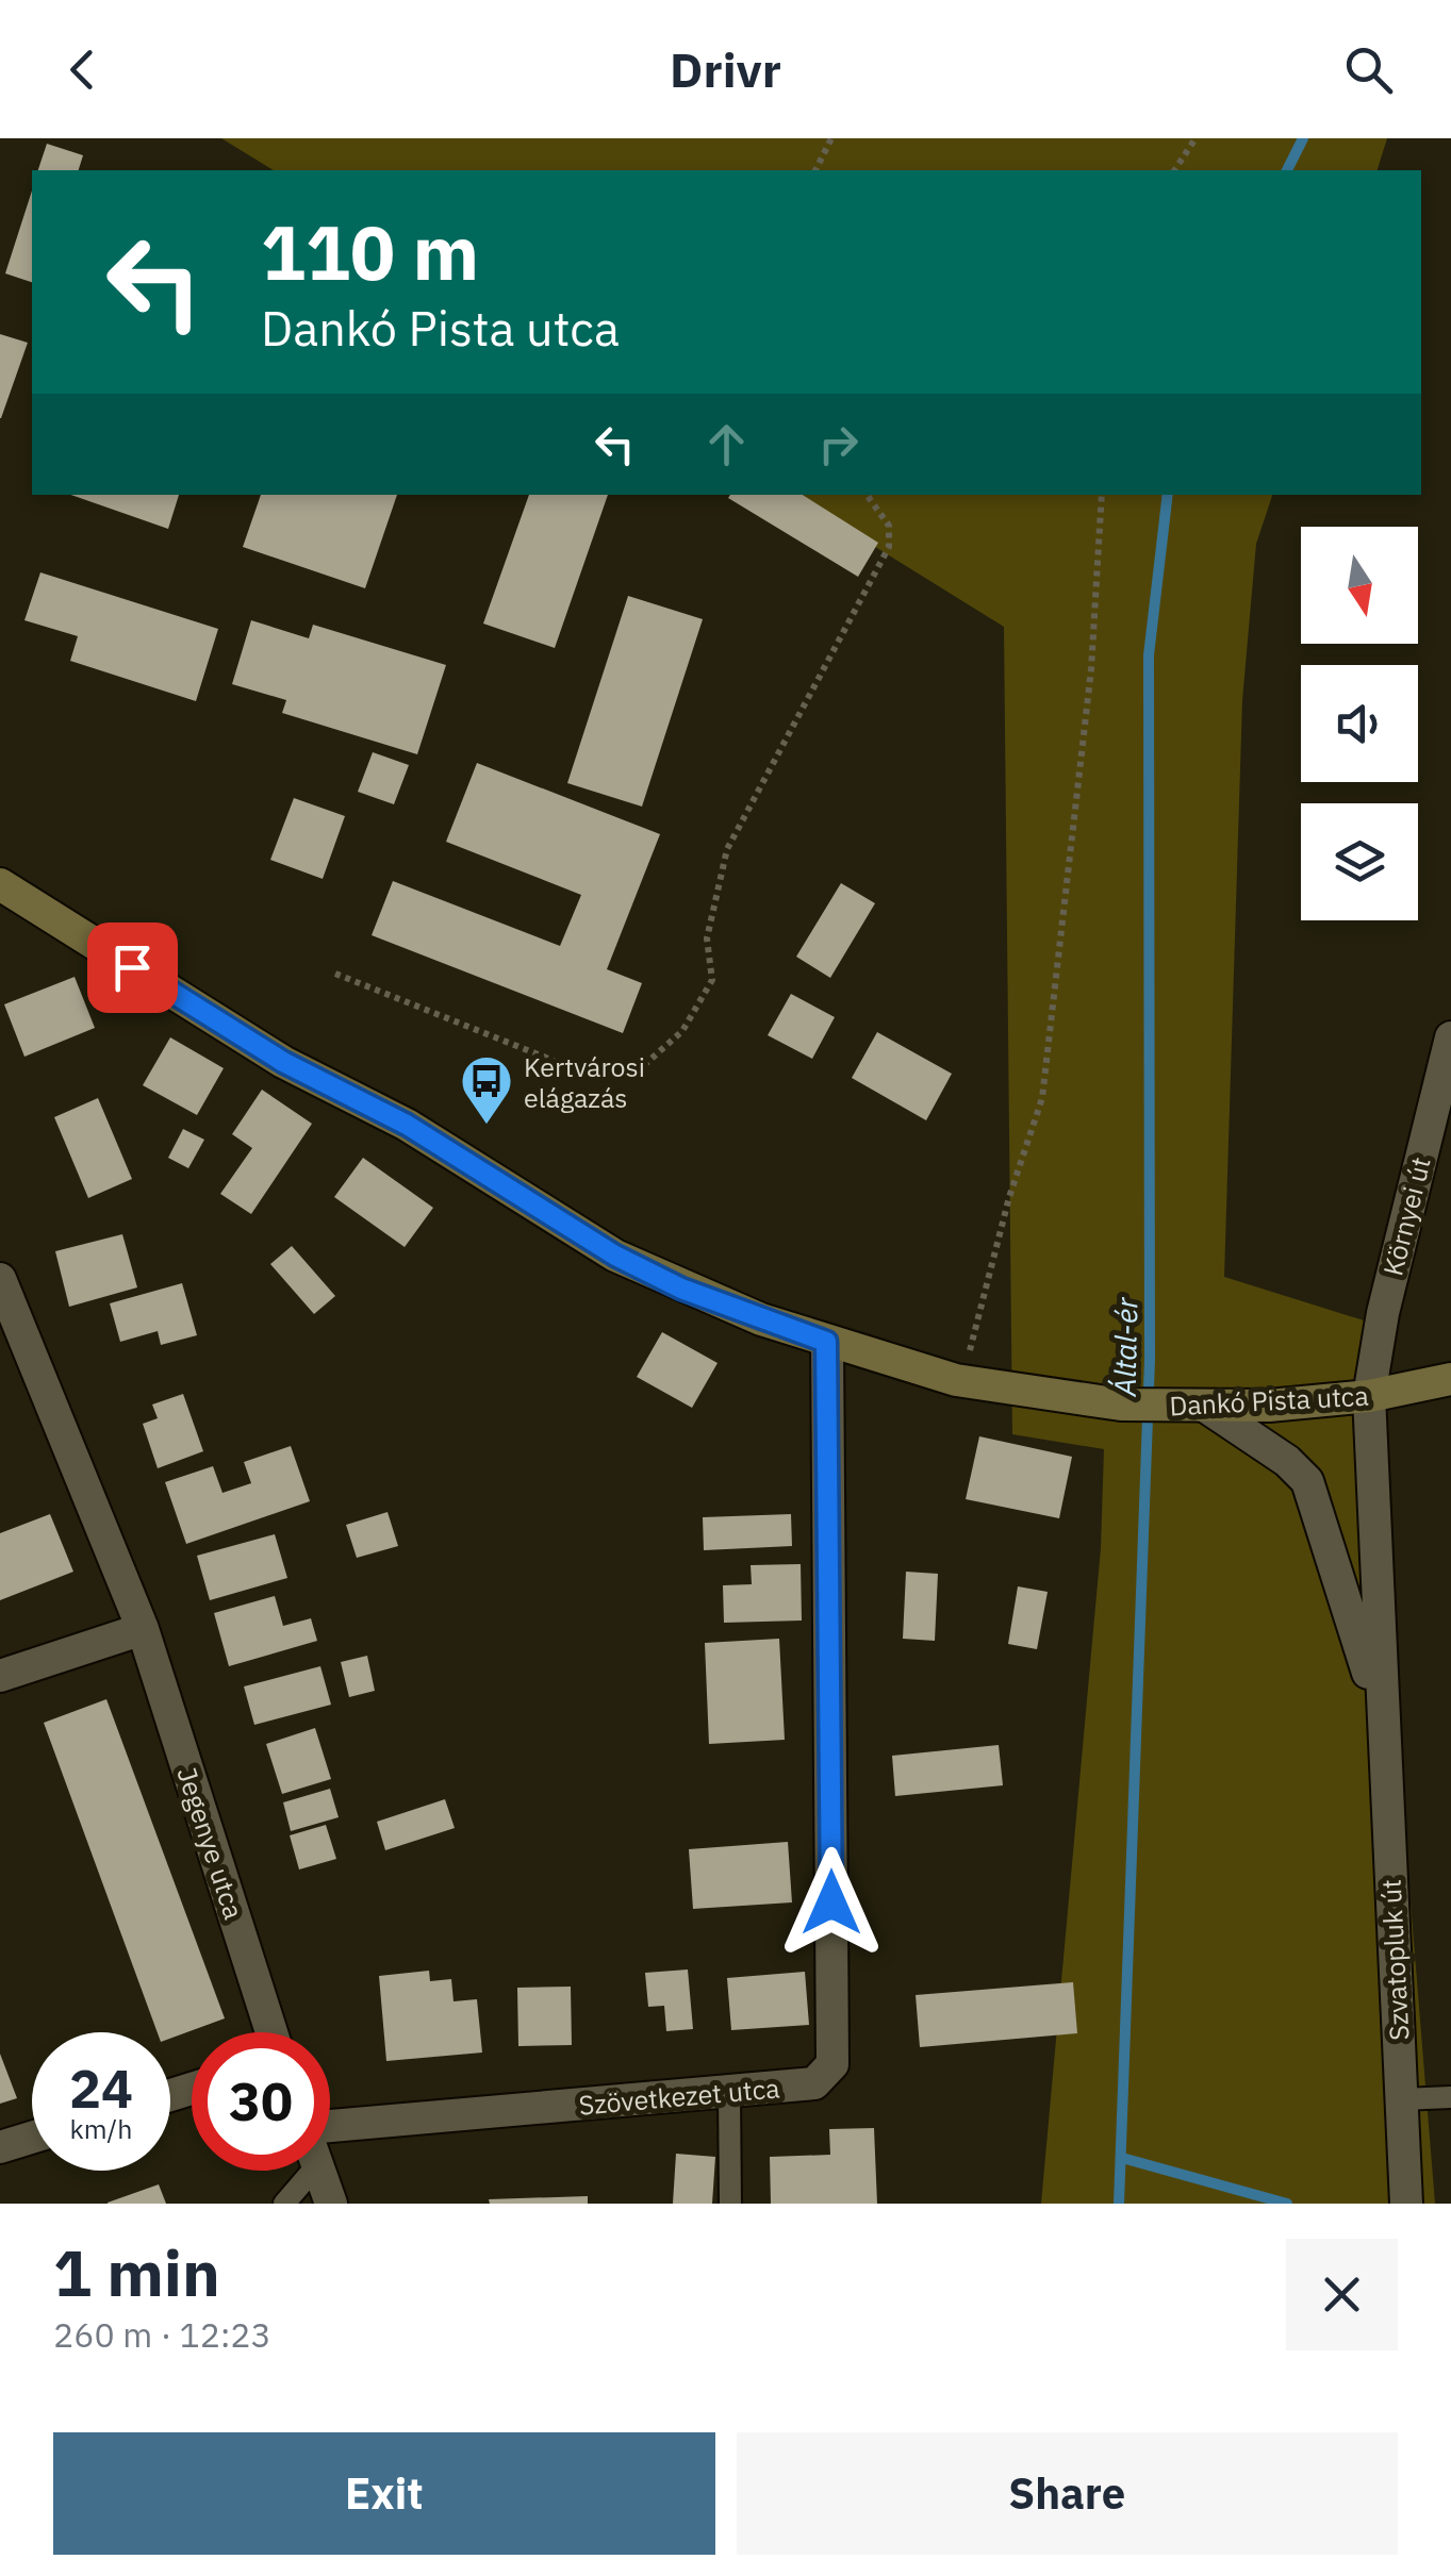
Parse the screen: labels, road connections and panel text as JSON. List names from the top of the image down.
{
  "streets": {
    "street": [
      "Környei út",
      "Dankó Pista utca",
      "Jegenye utca",
      "Szvatopluk út",
      "Szövetkezet utca"
    ]
  },
  "crossings": [
    ["Környei út", "Dankó Pista utca"],
    ["Környei út", "Szvatopluk út"],
    ["Dankó Pista utca", "Szvatopluk út"],
    ["Dankó Pista utca", "Szövetkezet utca"]
  ],
  "water": ["Által-ér"],
  "places": {
    "bus stop": ["Kertvárosi elágazás"]
  },
  "north": "bottom",
  "page": {
    "header": "Drivr",
    "turn": ["110 m", "Dankó Pista utca"],
    "speed": "24 km/h",
    "limit": "30",
    "heading": ["1 min", "260 m · 12:23"],
    "buttons": ["Exit", "Share"]
  }
}
